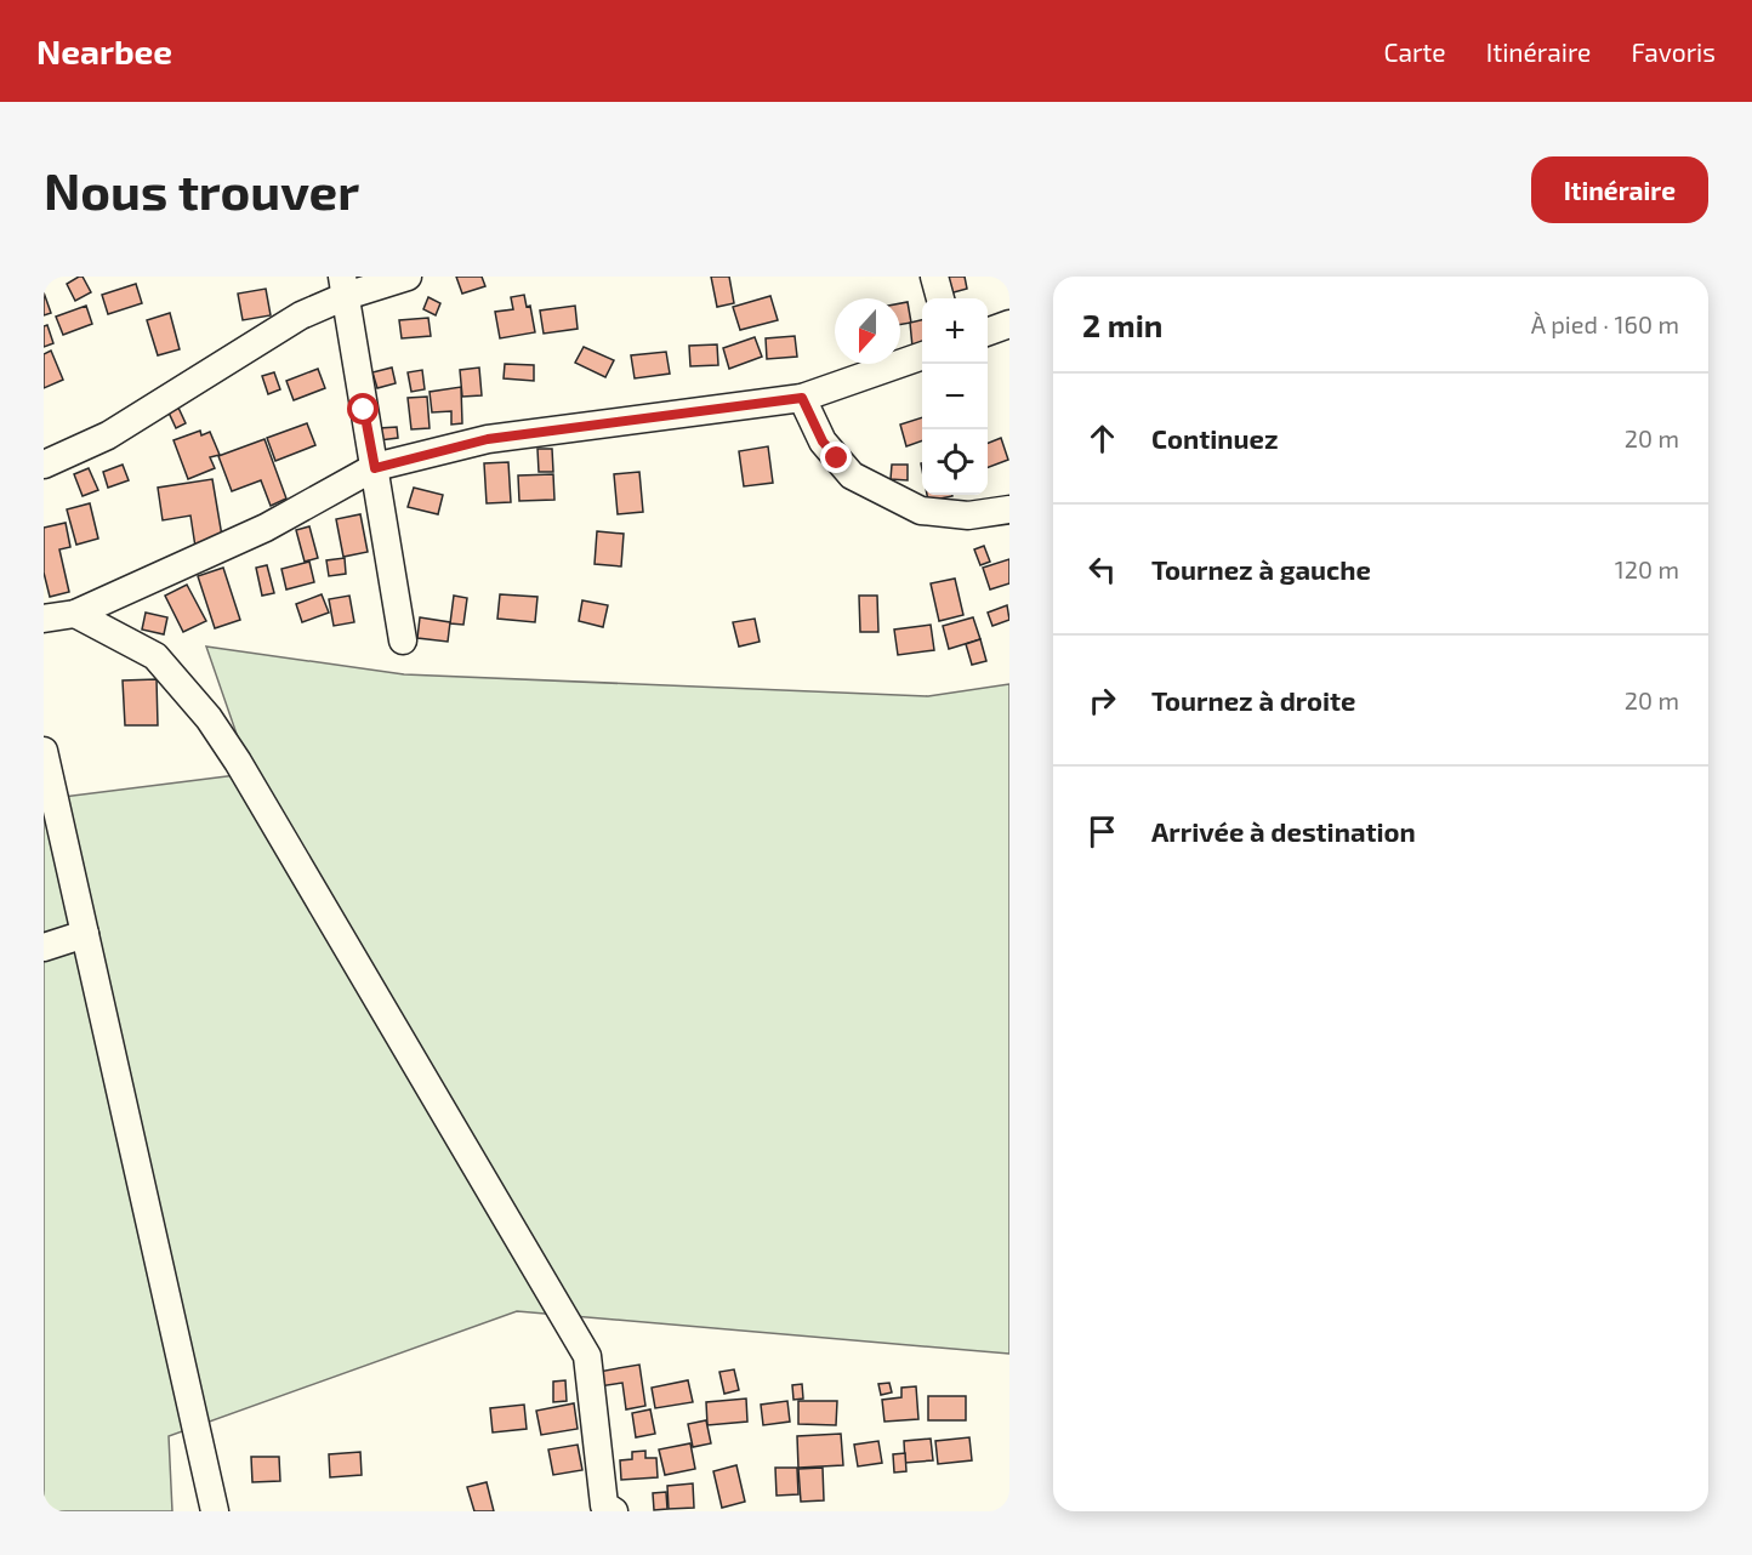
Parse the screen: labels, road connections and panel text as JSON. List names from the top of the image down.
{
  "north": "bottom",
  "page": {
    "header": "Nearbee",
    "nav": ["Carte", "Itinéraire", "Favoris"],
    "buttons": "Itinéraire",
    "title": "Nous trouver",
    "heading": ["2 min", "À pied · 160 m"],
    "map_buttons": ["+", "−"],
    "list": [
      ["Continuez", "20 m"],
      ["Tournez à gauche", "120 m"],
      ["Tournez à droite", "20 m"],
      "Arrivée à destination"
    ]
  }
}
